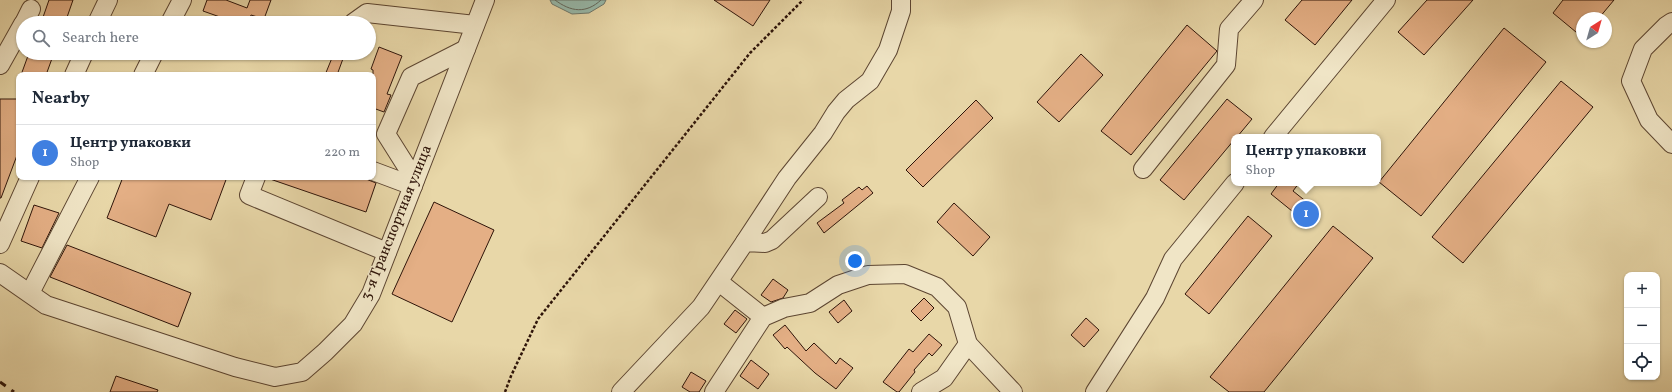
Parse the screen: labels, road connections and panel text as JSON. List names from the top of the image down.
{
  "streets": {
    "street": ["3-я Транспортная улица"]
  },
  "north": "top right",
  "page": {
    "search": "Search here",
    "heading": "Nearby",
    "list": [
      {
        "mark": "1",
        "name": "Центр упаковки",
        "note": "Shop",
        "value": "220 m"
      }
    ],
    "popup": ["Центр упаковки", "Shop"],
    "pins": "1",
    "map_buttons": ["+", "−"]
  }
}
